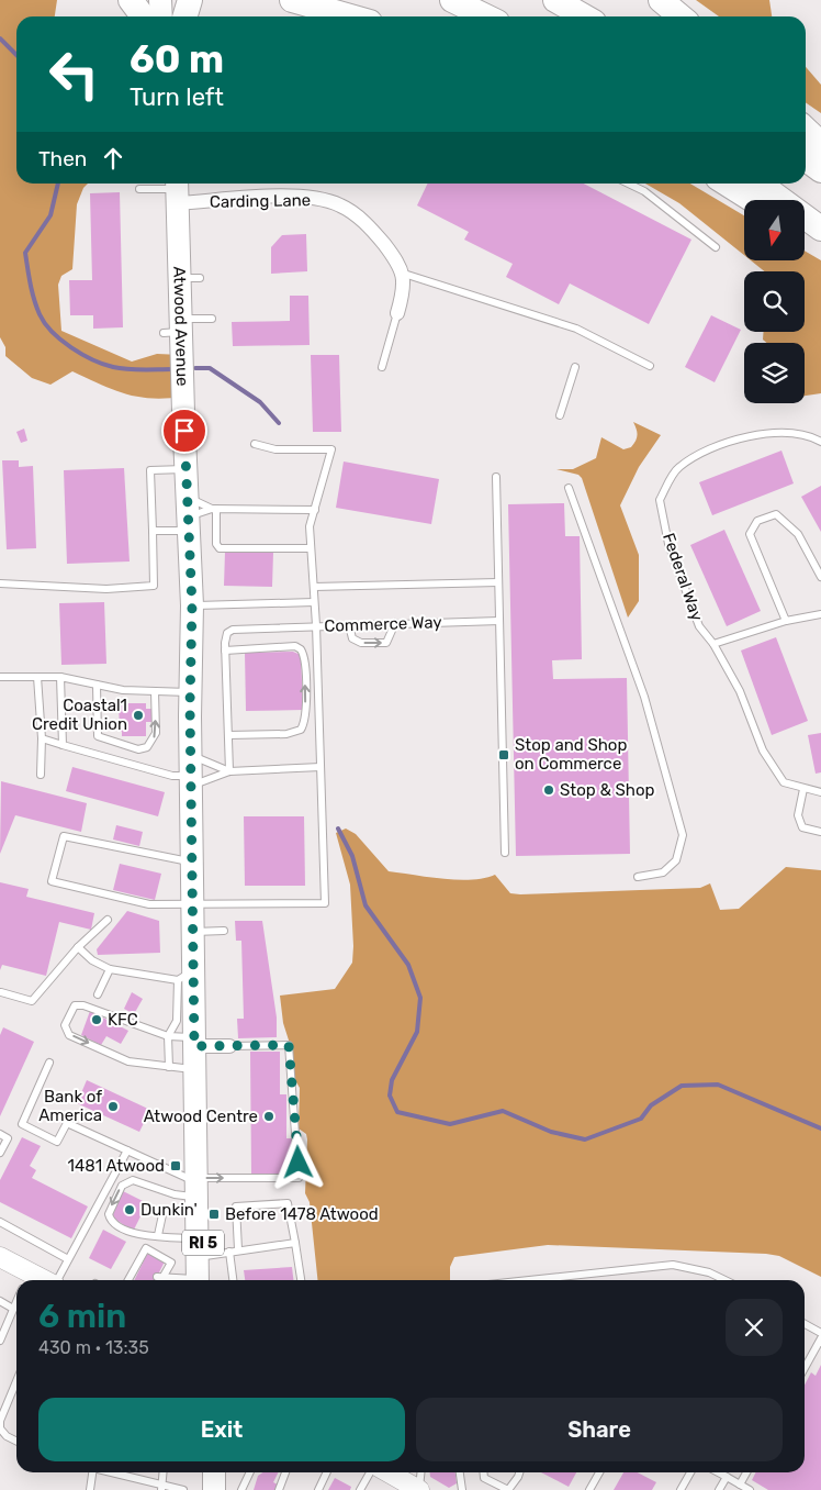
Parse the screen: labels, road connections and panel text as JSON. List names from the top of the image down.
{
  "streets": {
    "main road": ["Atwood Avenue", "RI 5"],
    "street": ["Carding Lane"],
    "lane": ["Federal Way", "Commerce Way"]
  },
  "crossings": [
    ["Carding Lane", "Atwood Avenue"],
    ["Atwood Avenue", "Commerce Way"]
  ],
  "places": {
    "other": [
      "Coastal1 Credit Union",
      "Stop & Shop",
      "KFC",
      "Bank of America",
      "Atwood Centre",
      "Dunkin'"
    ],
    "transit": ["Stop and Shop on Commerce", "1481 Atwood", "Before 1478 Atwood"]
  },
  "north": "bottom",
  "page": {
    "turn": ["60 m", "Turn left"],
    "then": "Then",
    "heading": ["6 min", "430 m · 13:35"],
    "buttons": ["Exit", "Share"]
  }
}
